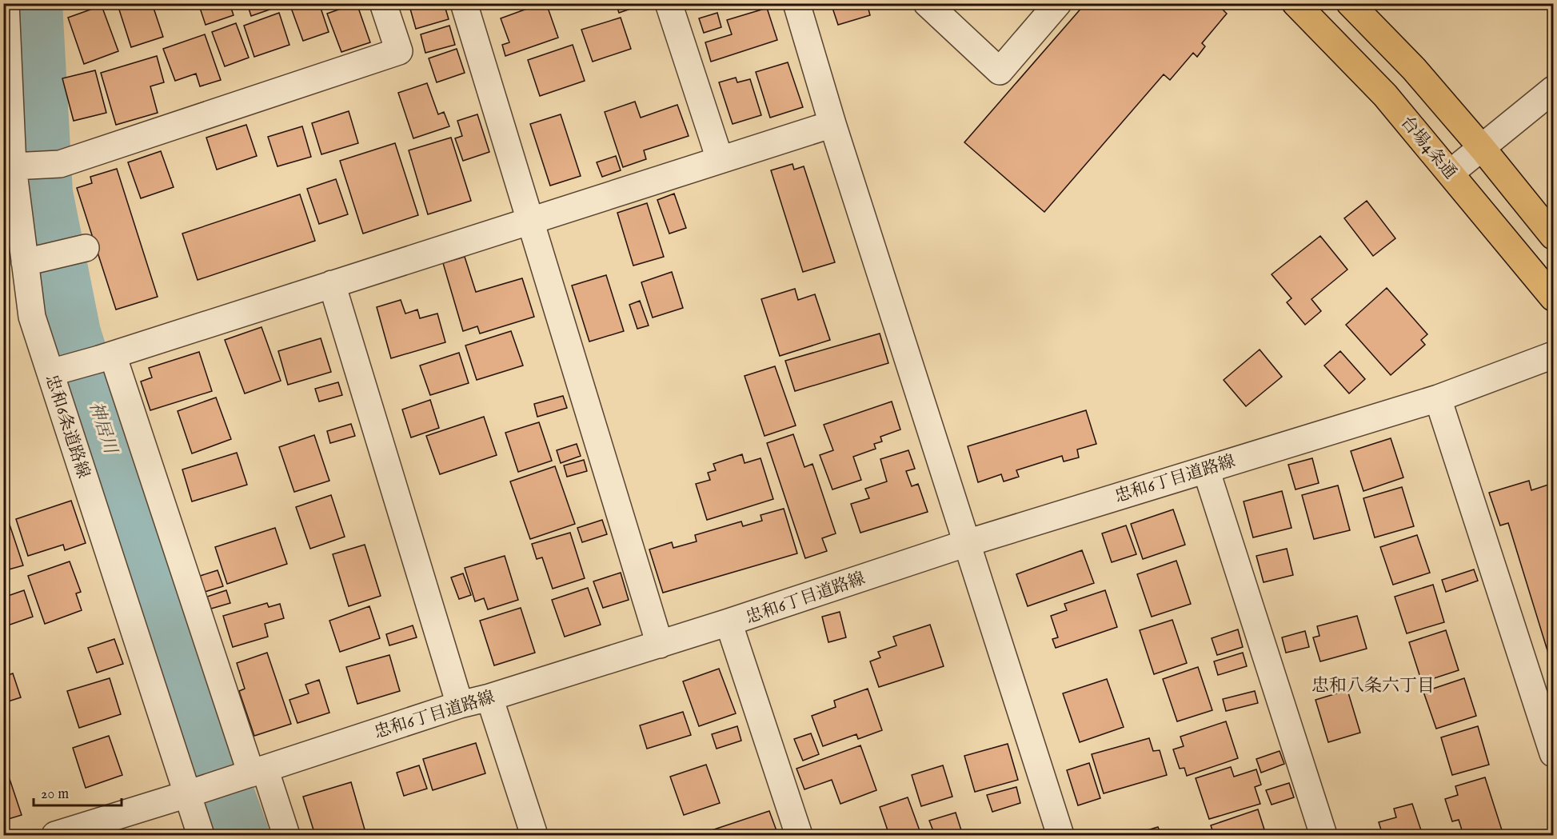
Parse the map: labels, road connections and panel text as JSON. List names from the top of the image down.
{
  "streets": {
    "highway": ["台場4条通"],
    "street": ["忠和6条道路線", "忠和6丁目道路線"]
  },
  "crossings": [
    ["忠和6条道路線", "忠和6丁目道路線"]
  ],
  "districts": ["忠和八条六丁目"],
  "water": ["神居川"],
  "scale_bar": "20 m"
}
